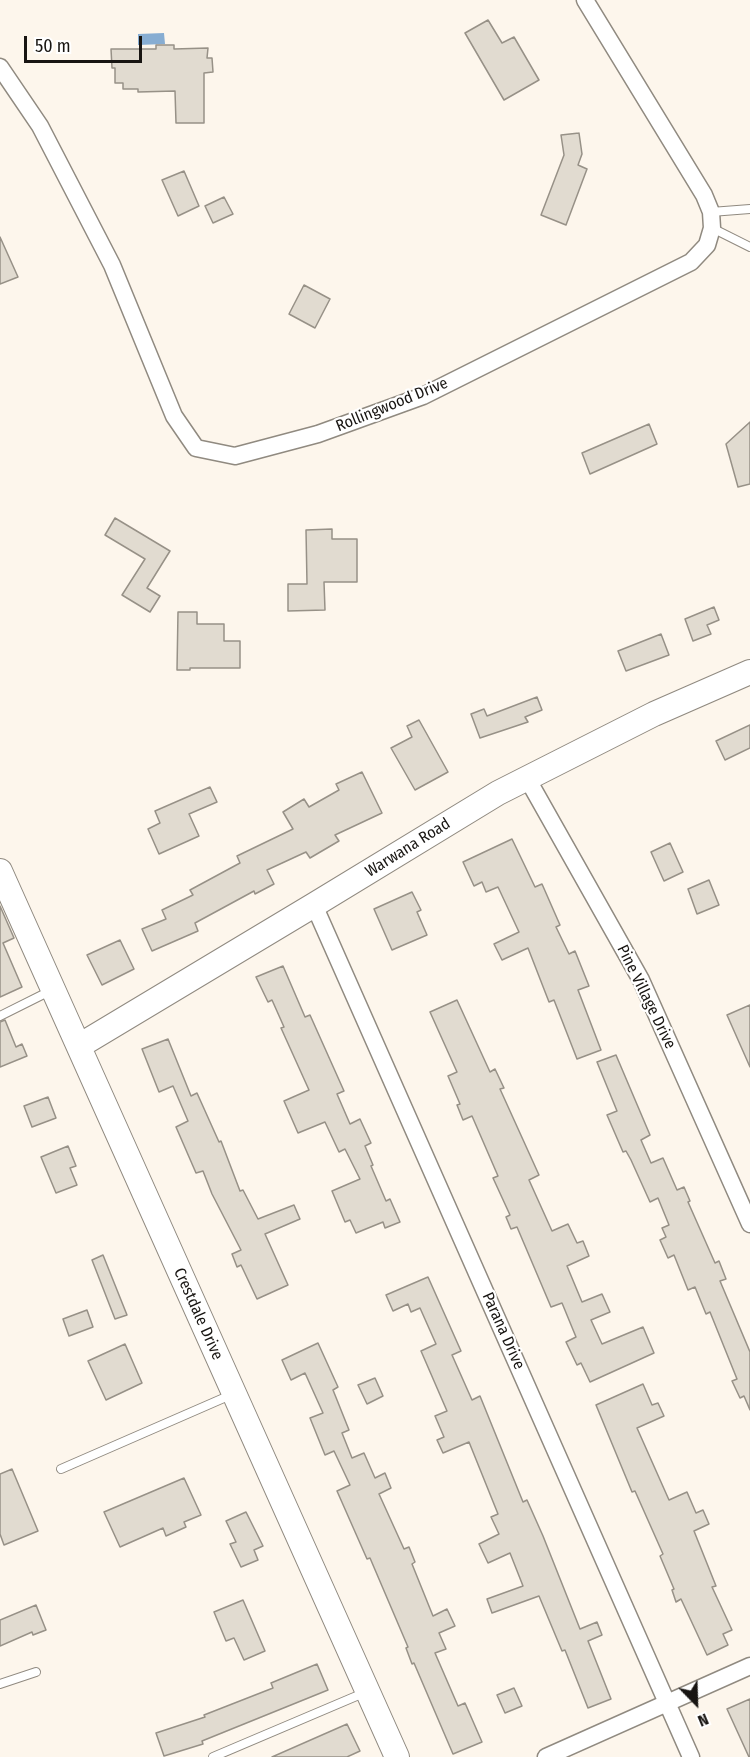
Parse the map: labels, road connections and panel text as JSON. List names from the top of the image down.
{
  "streets": {
    "street": [
      "Rollingwood Drive",
      "Warwana Road",
      "Pine Village Drive",
      "Crestdale Drive",
      "Parana Drive"
    ]
  },
  "crossings": [
    ["Warwana Road", "Pine Village Drive"],
    ["Warwana Road", "Crestdale Drive"],
    ["Warwana Road", "Parana Drive"]
  ],
  "scale_bar": "50 m",
  "north": "bottom right"
}
